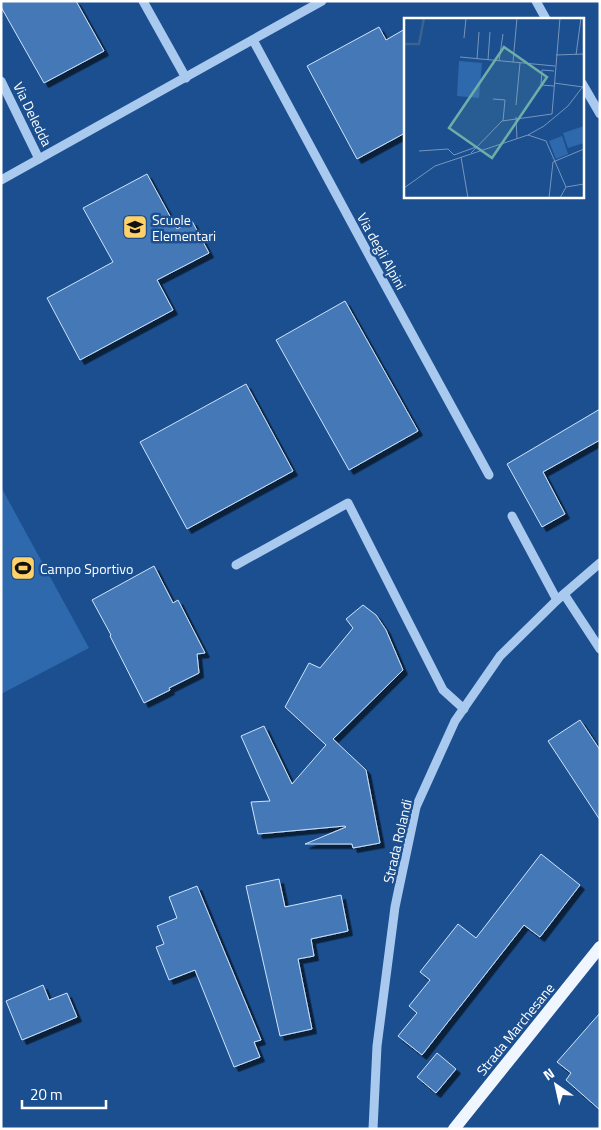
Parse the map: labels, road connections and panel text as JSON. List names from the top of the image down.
{
  "streets": {
    "main road": ["Strada Marchesane"],
    "street": ["Via Deledda", "Via degli Alpini", "Strada Rolandi"]
  },
  "places": {
    "school or university": ["Scuole Elementari"],
    "sports": ["Campo Sportivo"]
  },
  "scale_bar": "20 m",
  "north": "top left"
}
